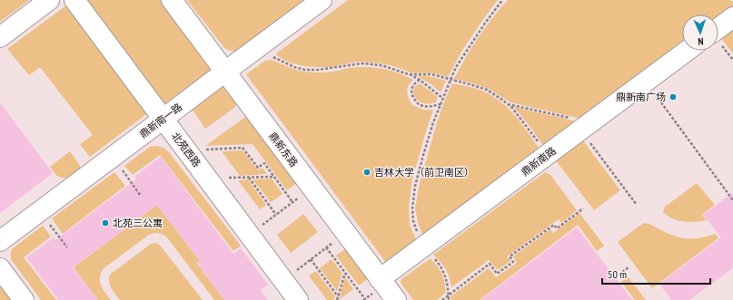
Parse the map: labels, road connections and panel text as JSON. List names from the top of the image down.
{
  "streets": {
    "lane": [
      "鼎新南一路",
      "北苑西路",
      "鼎新东路",
      "鼎新南路"
    ]
  },
  "crossings": [
    ["鼎新南一路", "北苑西路"],
    ["鼎新南一路", "鼎新东路"],
    ["鼎新东路", "鼎新南路"]
  ],
  "places": ["鼎新南广场", "吉林大学（前卫南区）", "北苑三公寓"],
  "scale_bar": "50 m",
  "north": "bottom"
}
